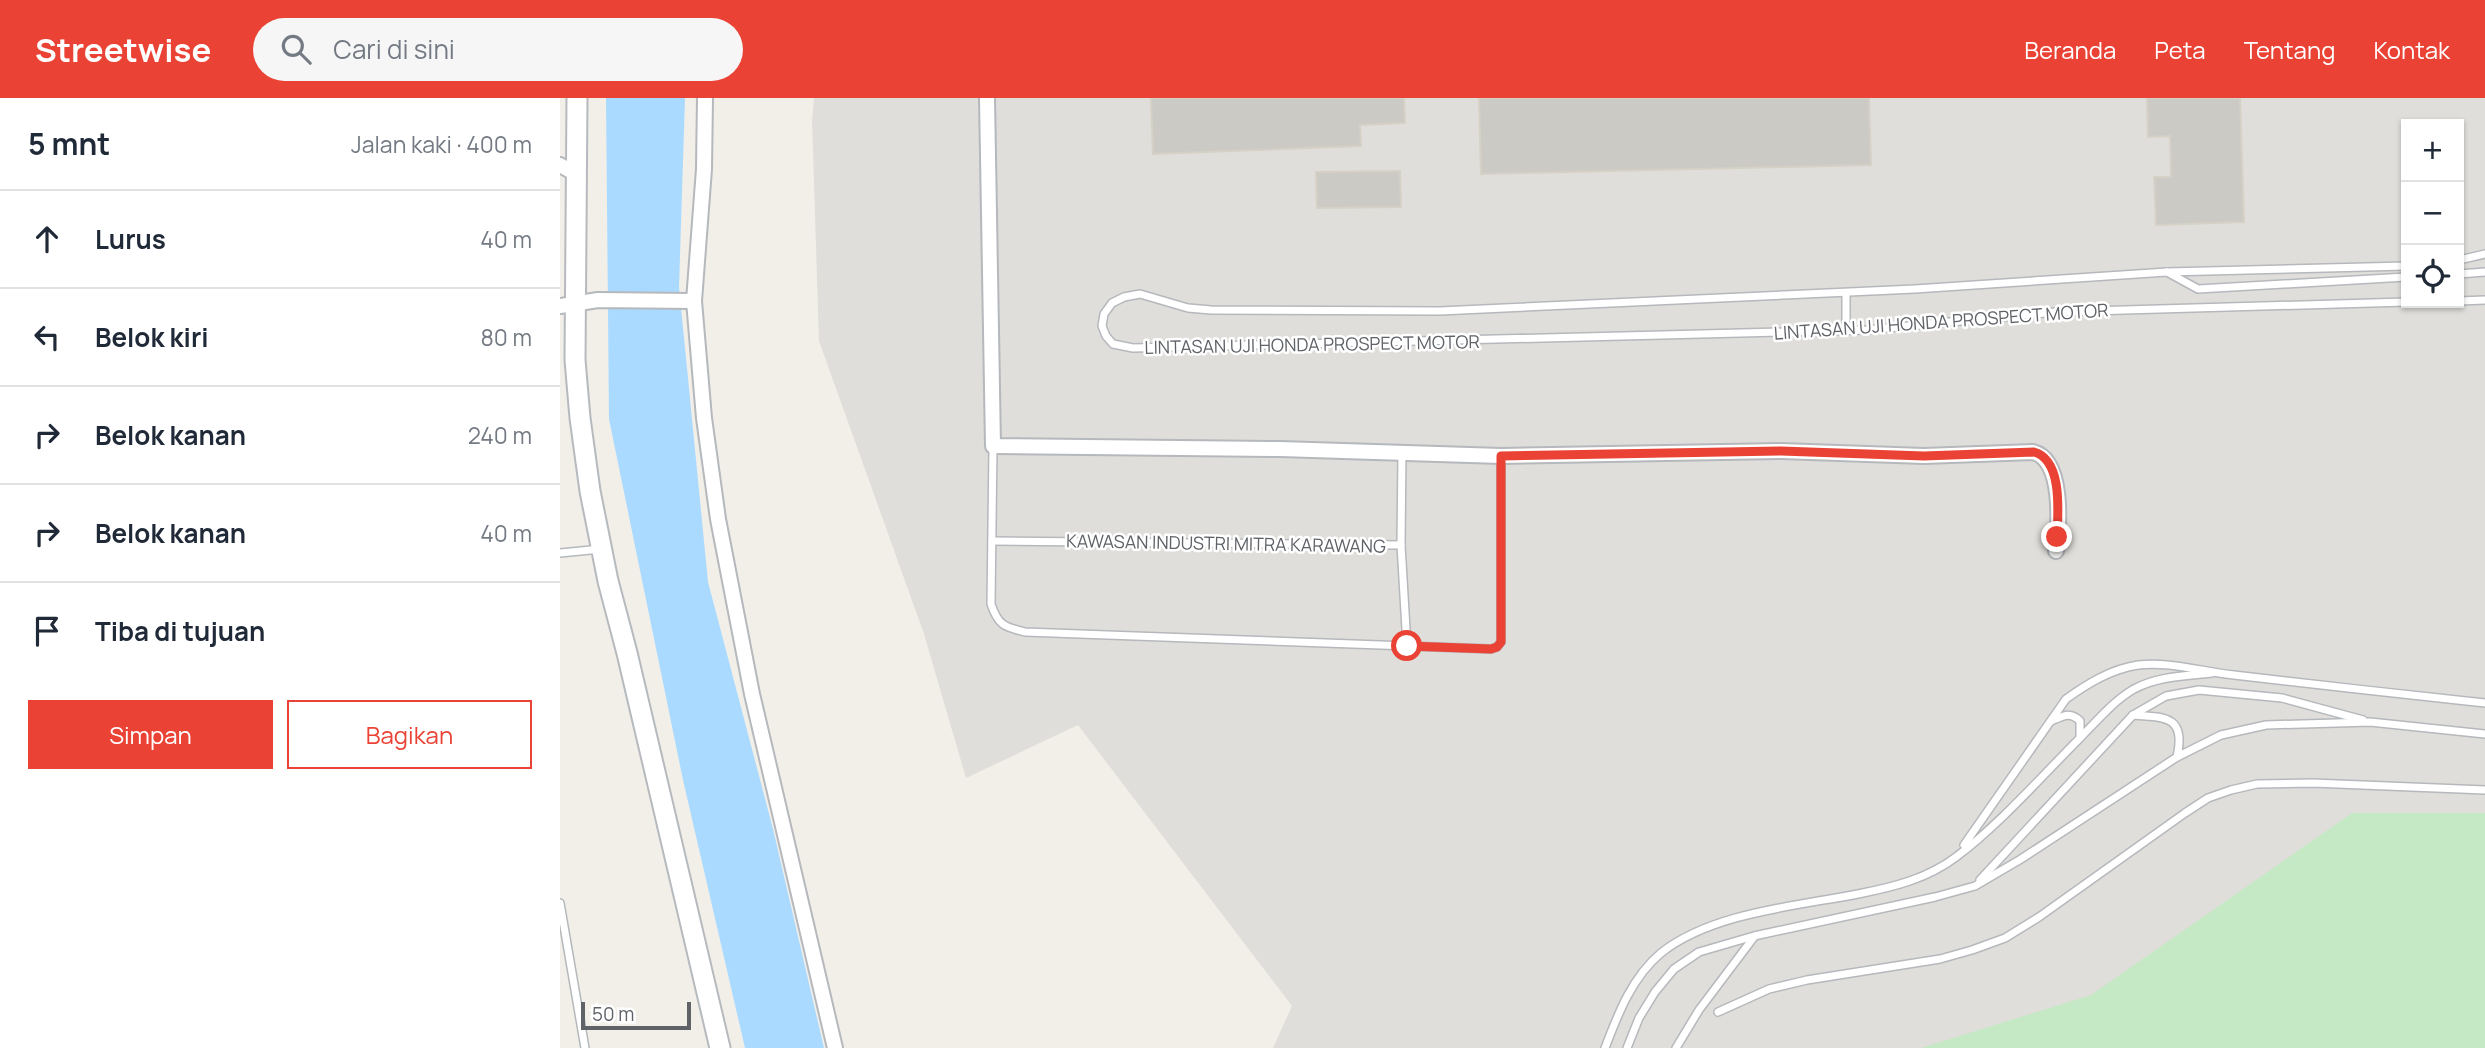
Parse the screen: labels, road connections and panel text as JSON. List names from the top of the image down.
{
  "streets": {
    "lane": ["LINTASAN UJI HONDA PROSPECT MOTOR", "KAWASAN INDUSTRI MITRA KARAWANG"]
  },
  "scale_bar": "50 m",
  "page": {
    "header": "Streetwise",
    "search": "Cari di sini",
    "nav": [
      "Beranda",
      "Peta",
      "Tentang",
      "Kontak"
    ],
    "heading": ["5 mnt", "Jalan kaki · 400 m"],
    "map_buttons": ["+", "−"],
    "list": [
      ["Lurus", "40 m"],
      ["Belok kiri", "80 m"],
      ["Belok kanan", "240 m"],
      ["Belok kanan", "40 m"],
      "Tiba di tujuan"
    ],
    "buttons": ["Simpan", "Bagikan"],
    "scale": "50 m"
  }
}
